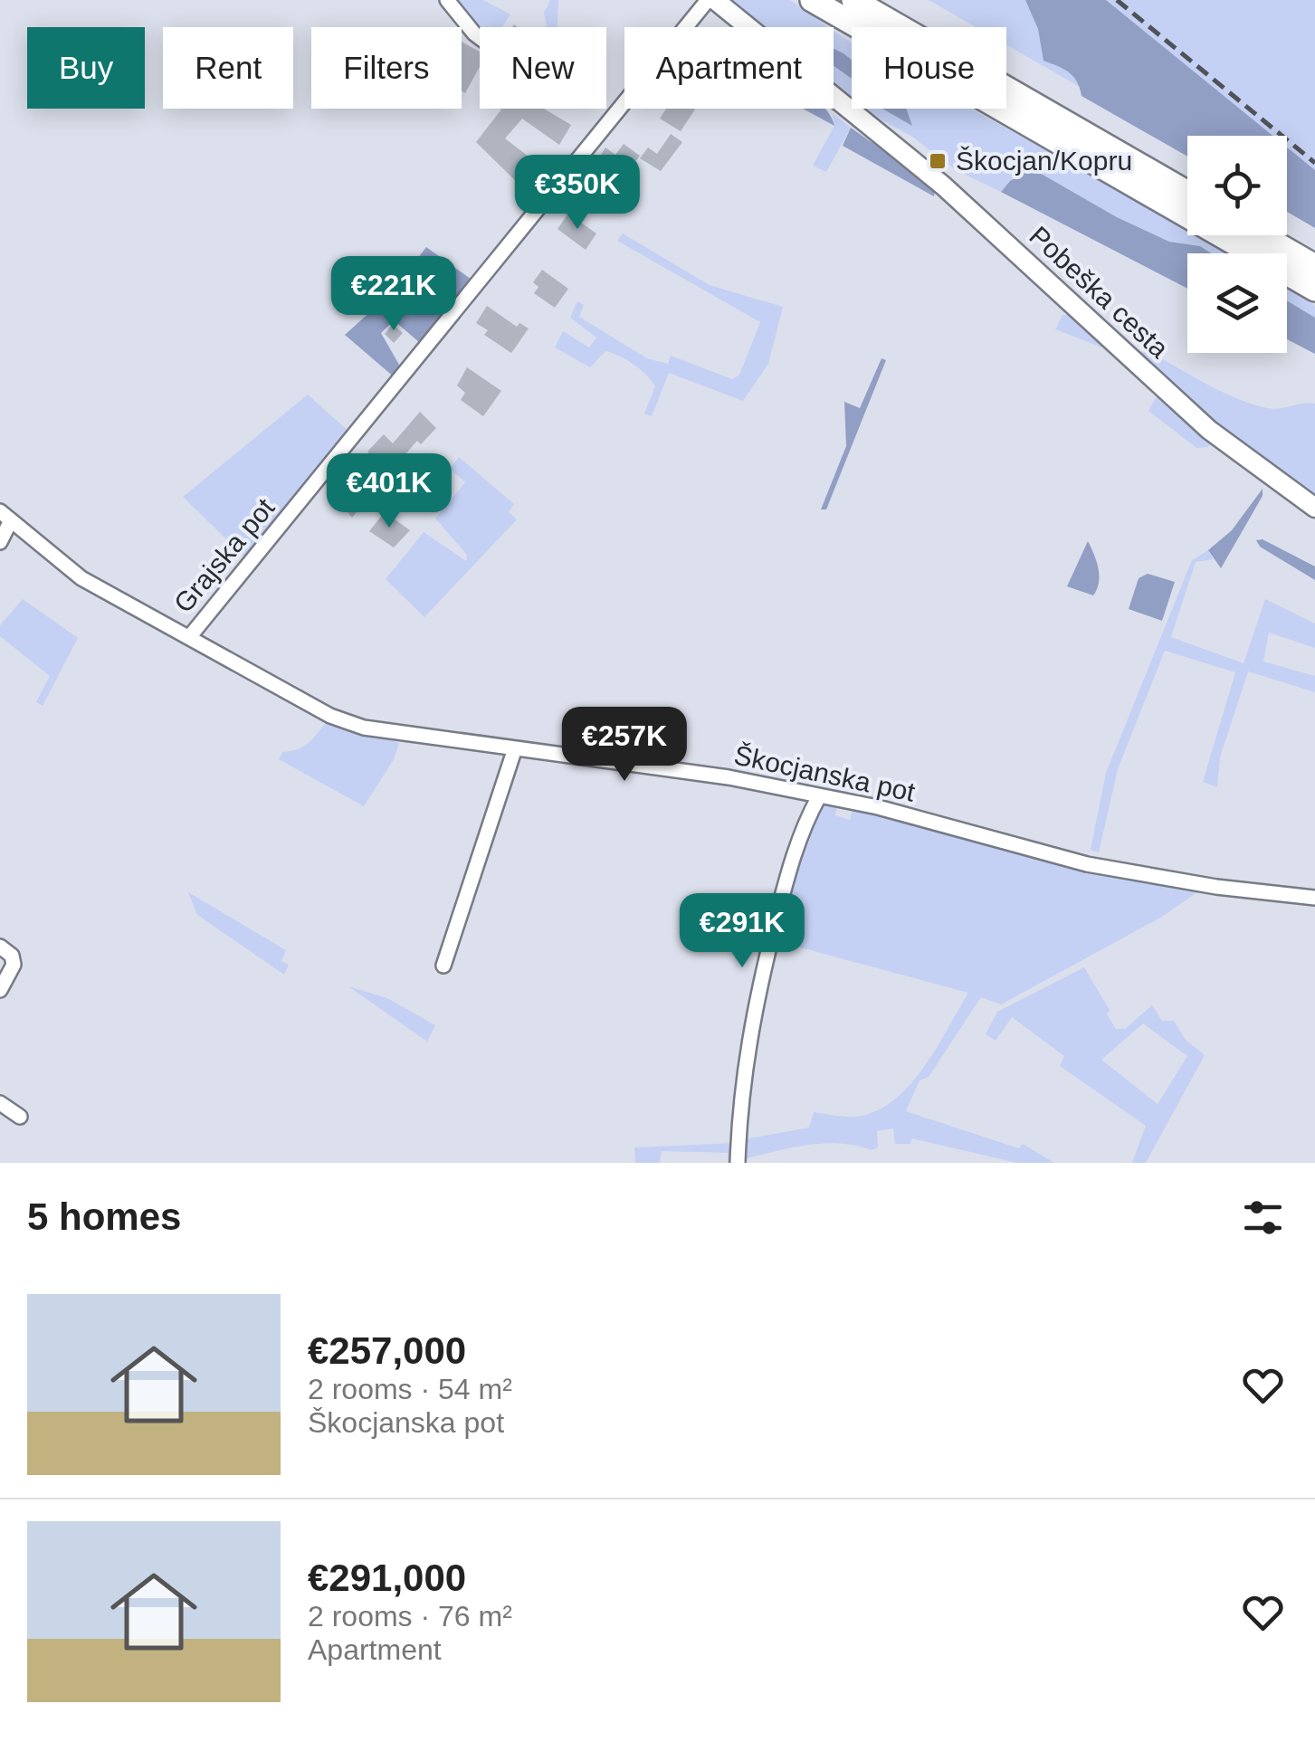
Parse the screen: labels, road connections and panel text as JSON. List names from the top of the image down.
{
  "streets": {
    "street": ["Pobeška cesta", "Grajska pot", "Škocjanska pot"]
  },
  "crossings": [
    ["Grajska pot", "Škocjanska pot"]
  ],
  "places": {
    "transit": ["Škocjan/Kopru"]
  },
  "page": {
    "chip": [
      "Buy",
      "Rent",
      "Filters",
      "New",
      "Apartment",
      "House"
    ],
    "price": [
      "€350K",
      "€221K",
      "€401K",
      "€257K",
      "€291K"
    ],
    "heading": "5 homes",
    "list": [
      {
        "name": "€257,000",
        "note": "2 rooms · 54 m² · Škocjanska pot"
      },
      {
        "name": "€291,000",
        "note": "2 rooms · 76 m² · Apartment"
      }
    ]
  }
}
